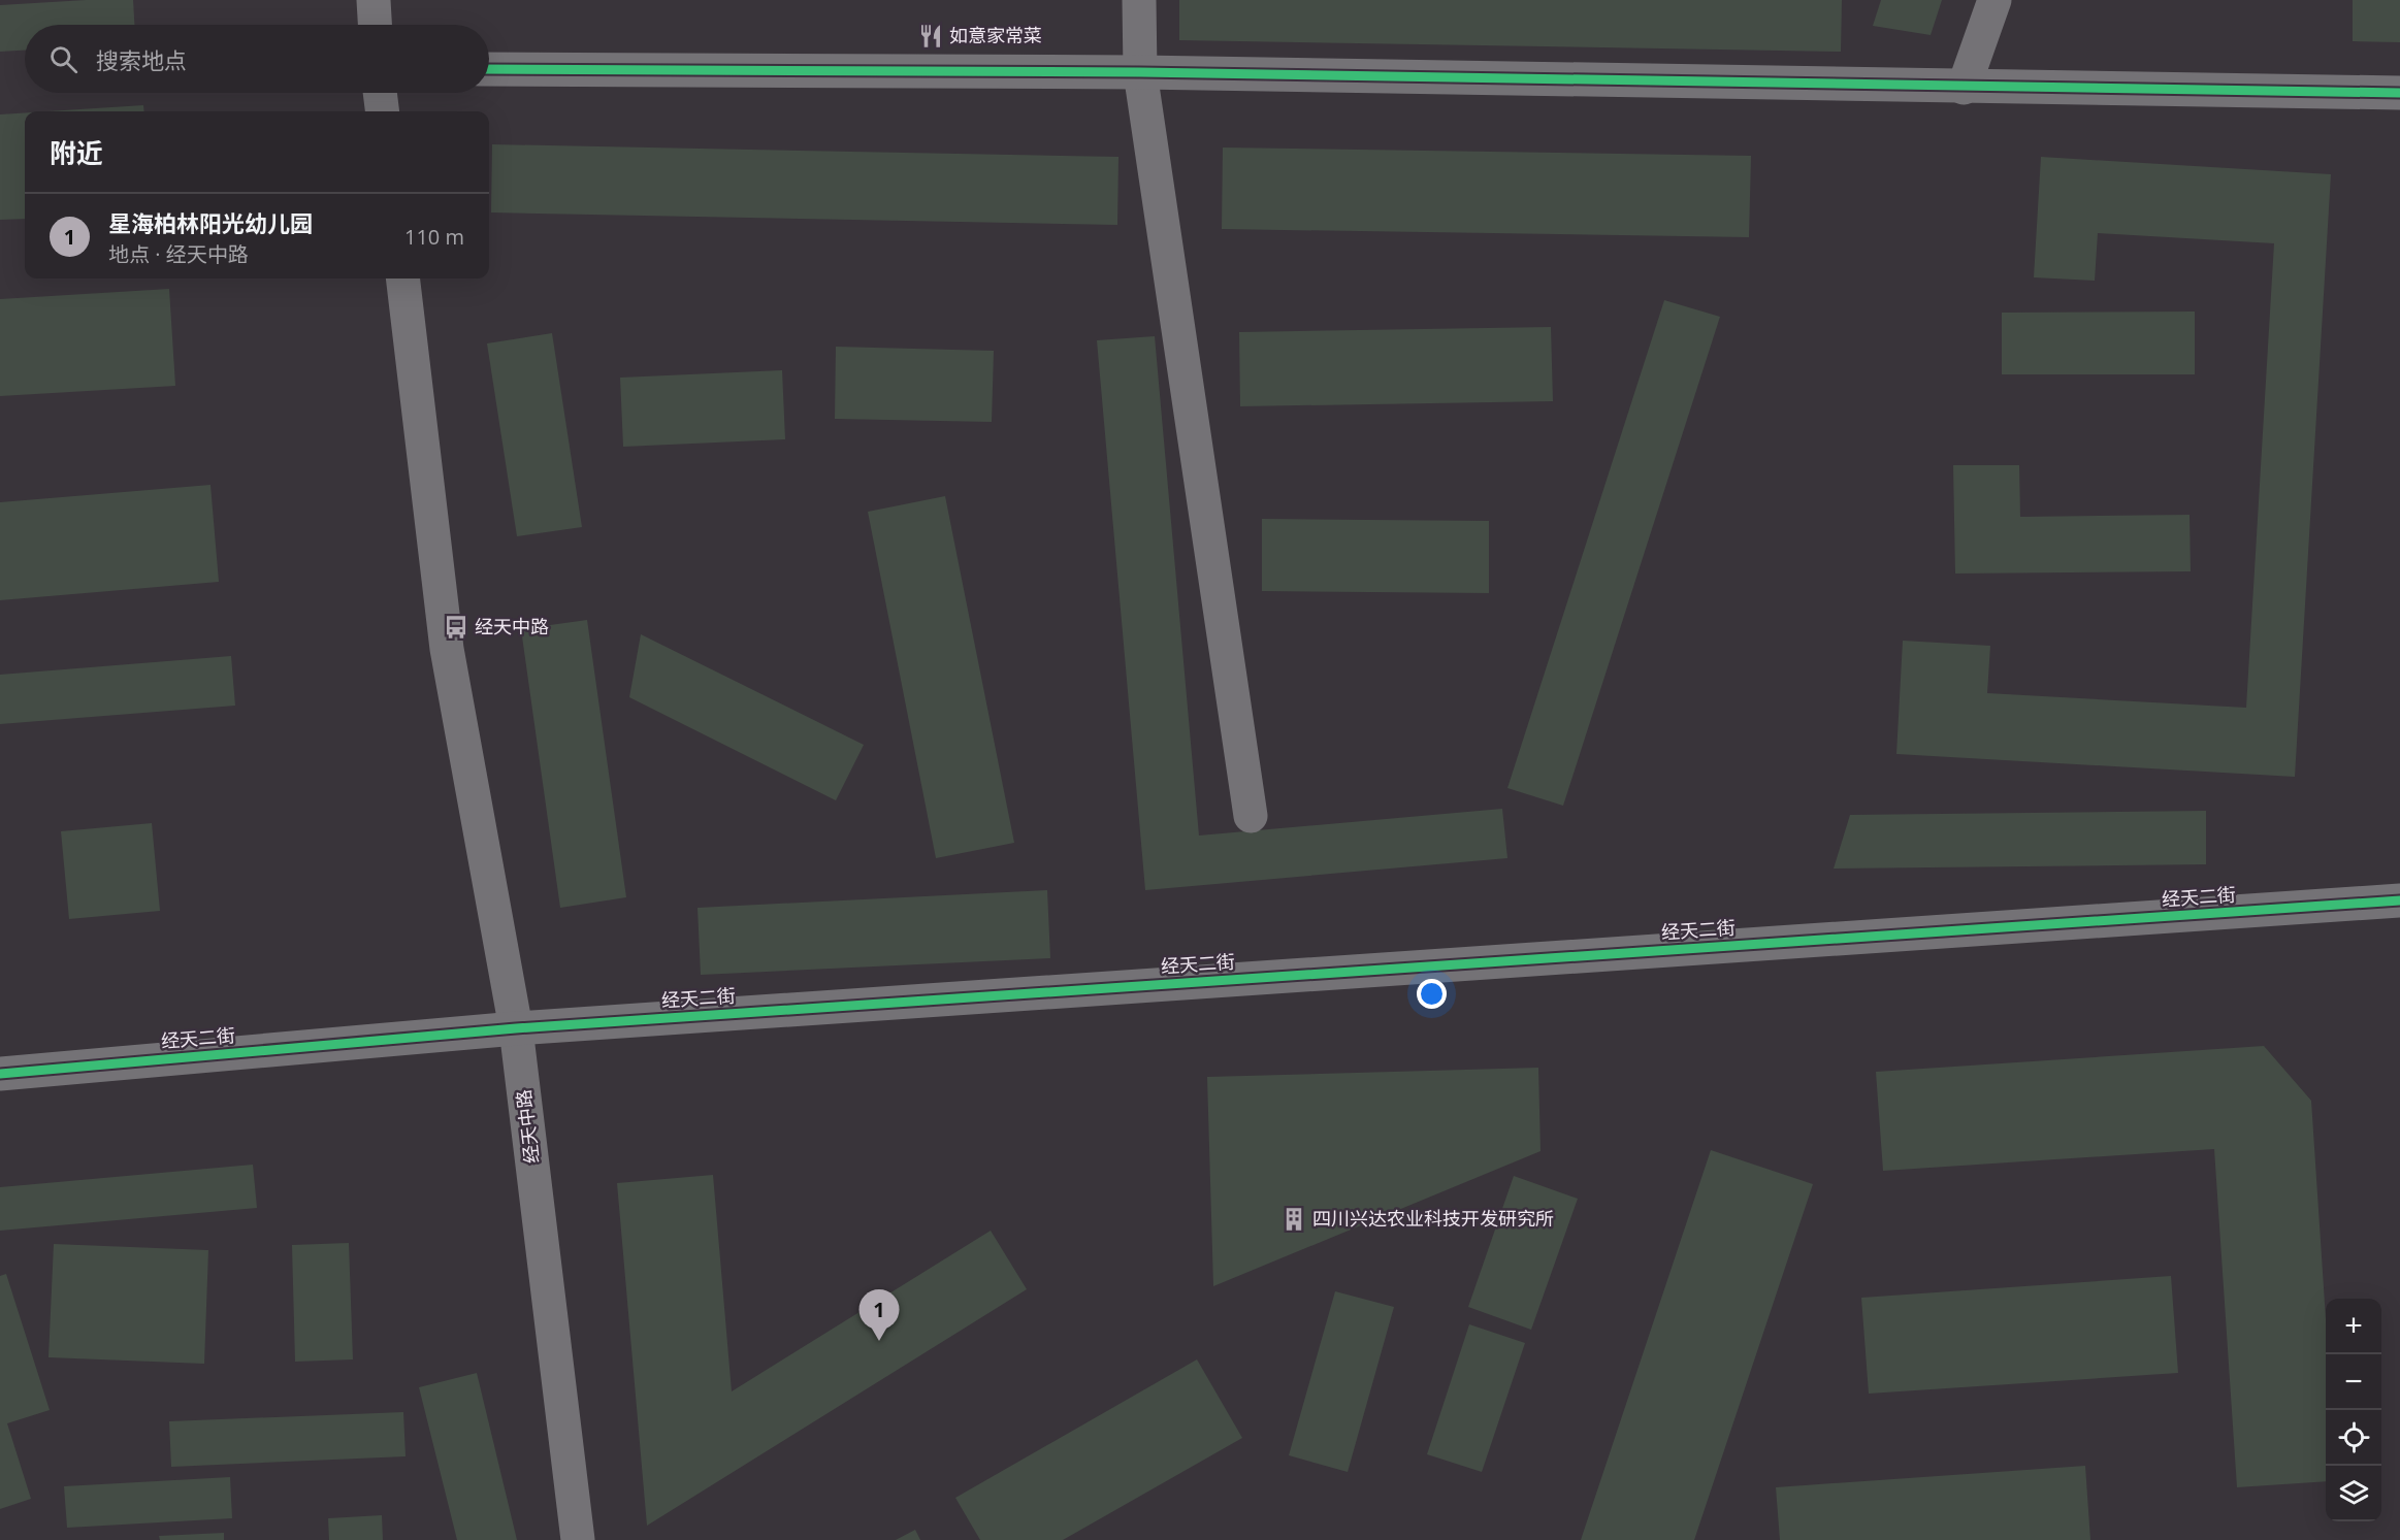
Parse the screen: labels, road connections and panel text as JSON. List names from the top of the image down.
{
  "streets": {
    "street": ["经天二街", "经天中路"]
  },
  "crossings": [
    ["经天二街", "经天中路"]
  ],
  "places": {
    "restaurant": ["如意家常菜"],
    "bus stop": ["经天中路"],
    "building": ["四川兴达农业科技开发研究所"]
  },
  "page": {
    "search": "搜索地点",
    "heading": "附近",
    "list": [
      {
        "mark": "1",
        "name": "星海柏林阳光幼儿园",
        "note": "地点 · 经天中路",
        "value": "110 m"
      }
    ],
    "pins": "1",
    "map_buttons": ["+", "−"]
  }
}
